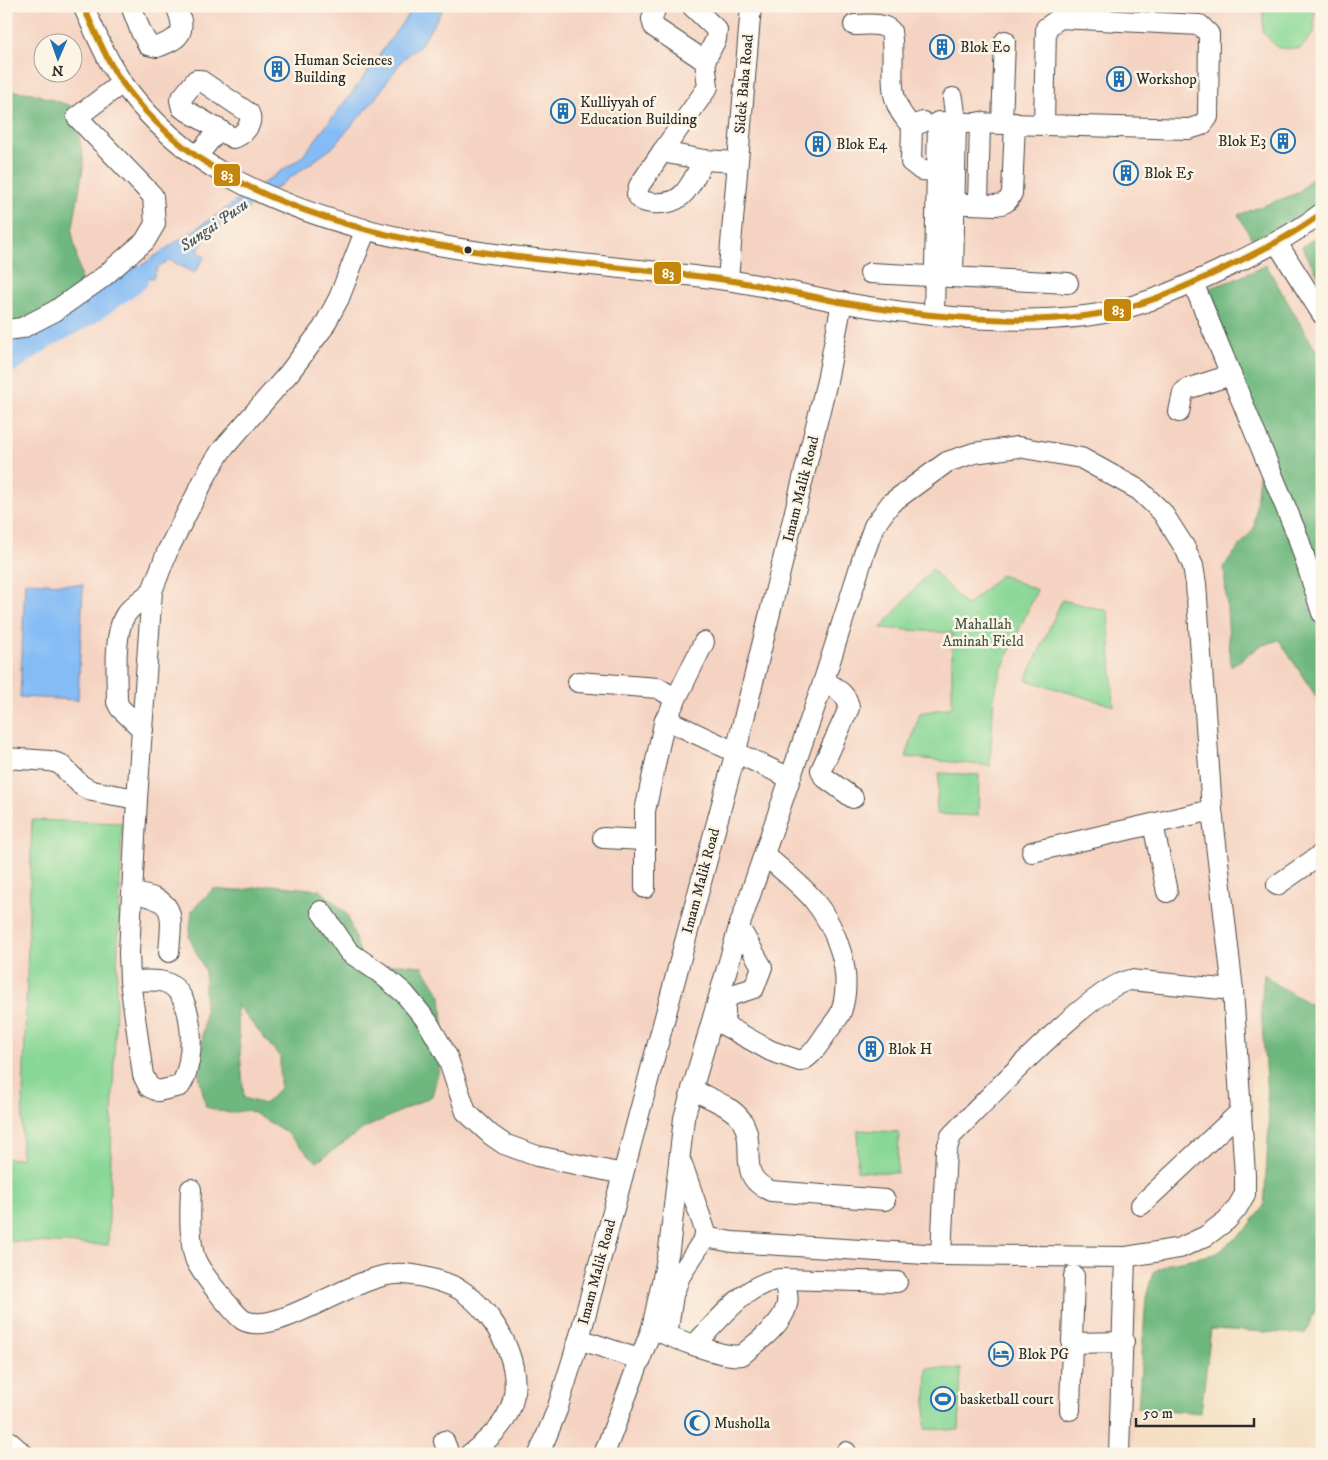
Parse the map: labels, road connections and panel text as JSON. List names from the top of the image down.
{
  "streets": {
    "street": ["Sidek Baba Road", "Imam Malik Road"]
  },
  "water": ["Sungai Pusu"],
  "parks": ["Mahallah Aminah Field"],
  "places": {
    "building": [
      "Blok E0",
      "Human Sciences Building",
      "Workshop",
      "Kulliyyah of Education Building",
      "Blok E3",
      "Blok E4",
      "Blok E5",
      "Blok H"
    ],
    "hotel": ["Blok PG"],
    "sports": ["basketball court"],
    "mosque": ["Musholla"]
  },
  "lines": ["transit line 83"],
  "scale_bar": "50 m",
  "north": "bottom"
}
